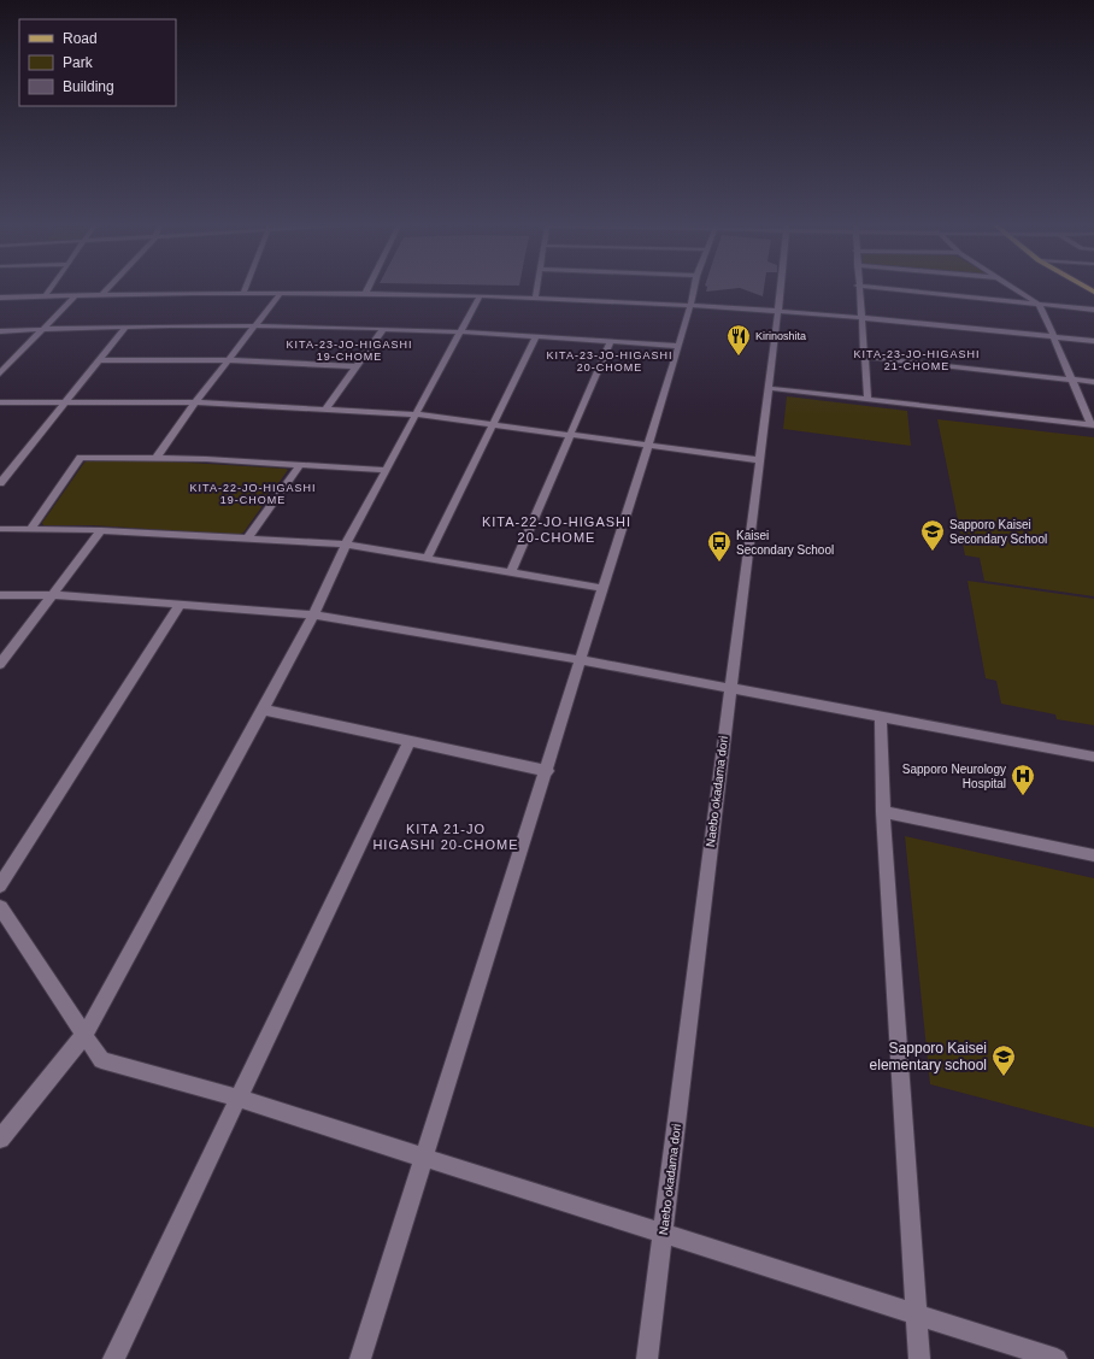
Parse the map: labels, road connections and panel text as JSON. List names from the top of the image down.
{
  "streets": {
    "street": ["Naebo okadama dori"]
  },
  "districts": [
    "KITA-23-JO-HIGASHI 19-CHOME",
    "KITA-23-JO-HIGASHI 21-CHOME",
    "KITA-23-JO-HIGASHI 20-CHOME",
    "KITA-22-JO-HIGASHI 19-CHOME",
    "KITA-22-JO-HIGASHI 20-CHOME",
    "KITA 21-JO HIGASHI 20-CHOME"
  ],
  "places": {
    "restaurant": ["Kirinoshita"],
    "school or university": ["Sapporo Kaisei Secondary School", "Sapporo Kaisei elementary school"],
    "bus stop": ["Kaisei Secondary School"],
    "hospital": ["Sapporo Neurology Hospital"]
  },
  "legend": ["Road", "Park", "Building"]
}
